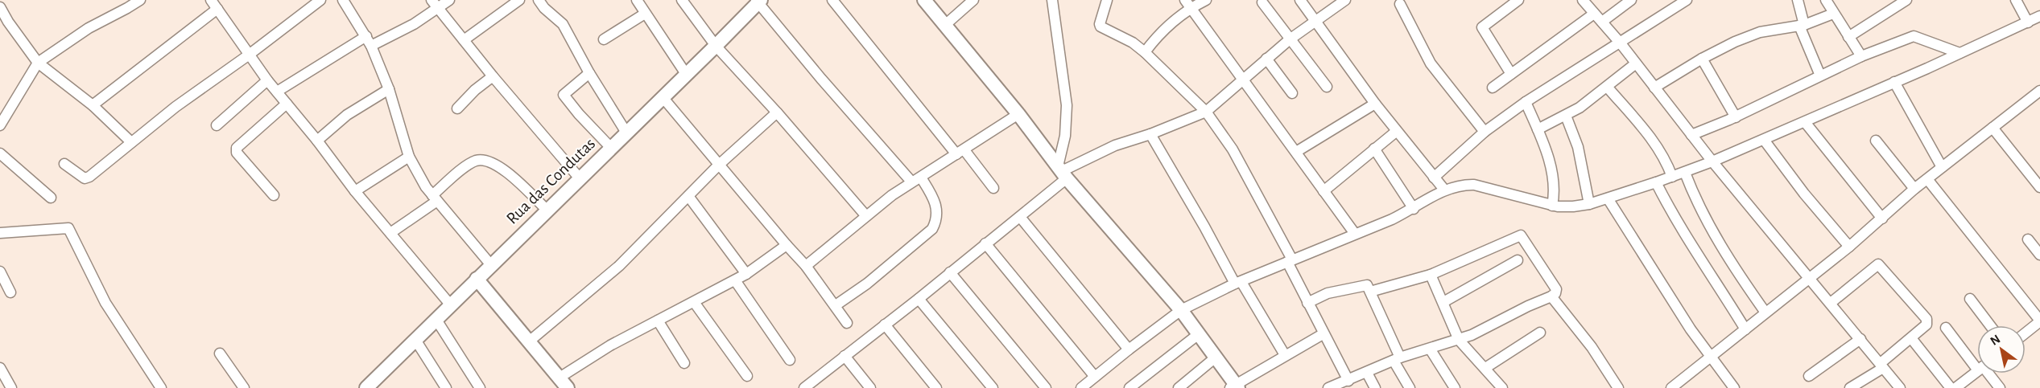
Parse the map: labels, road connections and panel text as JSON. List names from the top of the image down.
{
  "streets": {
    "street": ["Rua das Condutas"]
  },
  "north": "top left"
}
